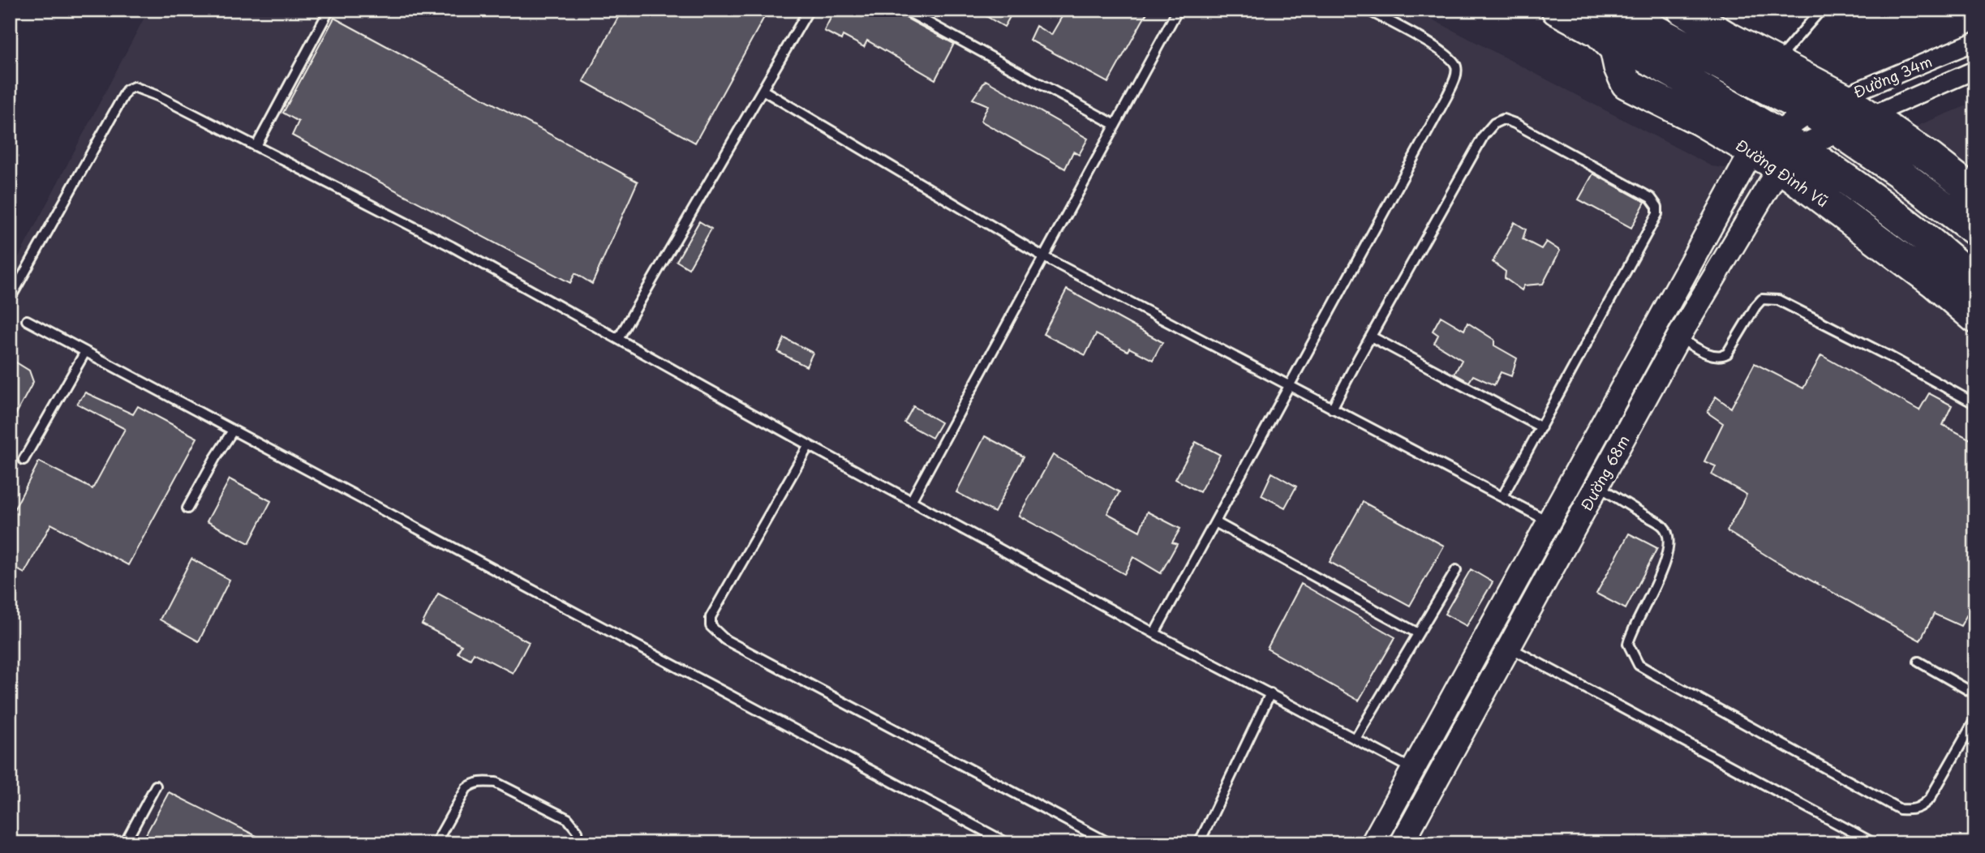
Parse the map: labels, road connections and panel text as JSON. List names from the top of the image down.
{
  "streets": {
    "highway": ["Đường Đình Vũ"],
    "street": ["Đường 34m", "Đường 68m"]
  },
  "crossings": [
    ["Đường 34m", "Đường Đình Vũ"],
    ["Đường Đình Vũ", "Đường 68m"]
  ]
}
